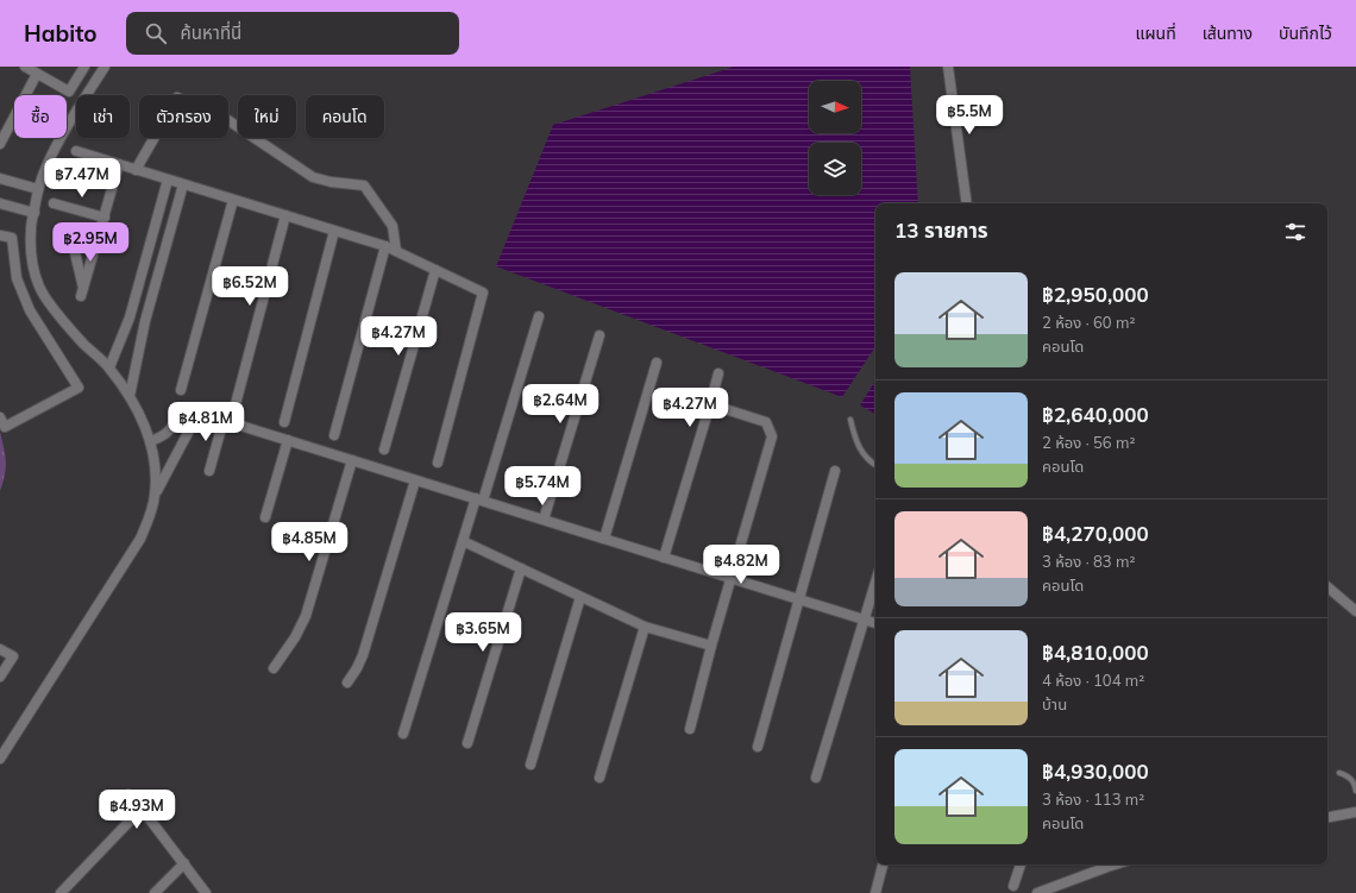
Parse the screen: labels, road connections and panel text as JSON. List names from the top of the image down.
{
  "north": "right",
  "page": {
    "header": "Habito",
    "search": "ค้นหาที่นี่",
    "nav": ["แผนที่", "เส้นทาง", "บันทึกไว้"],
    "price": [
      "฿5.5M",
      "฿7.47M",
      "฿2.95M",
      "฿6.52M",
      "฿4.27M",
      "฿2.64M",
      "฿4.27M",
      "฿4.81M",
      "฿5.74M",
      "฿4.85M",
      "฿4.82M",
      "฿3.65M",
      "฿4.93M"
    ],
    "chip": [
      "ซื้อ",
      "เช่า",
      "ตัวกรอง",
      "ใหม่",
      "คอนโด"
    ],
    "heading": "13 รายการ",
    "list": [
      {
        "name": "฿2,950,000",
        "note": "2 ห้อง · 60 m² · คอนโด"
      },
      {
        "name": "฿2,640,000",
        "note": "2 ห้อง · 56 m² · คอนโด"
      },
      {
        "name": "฿4,270,000",
        "note": "3 ห้อง · 83 m² · คอนโด"
      },
      {
        "name": "฿4,810,000",
        "note": "4 ห้อง · 104 m² · บ้าน"
      },
      {
        "name": "฿4,930,000",
        "note": "3 ห้อง · 113 m² · คอนโด"
      }
    ]
  }
}
